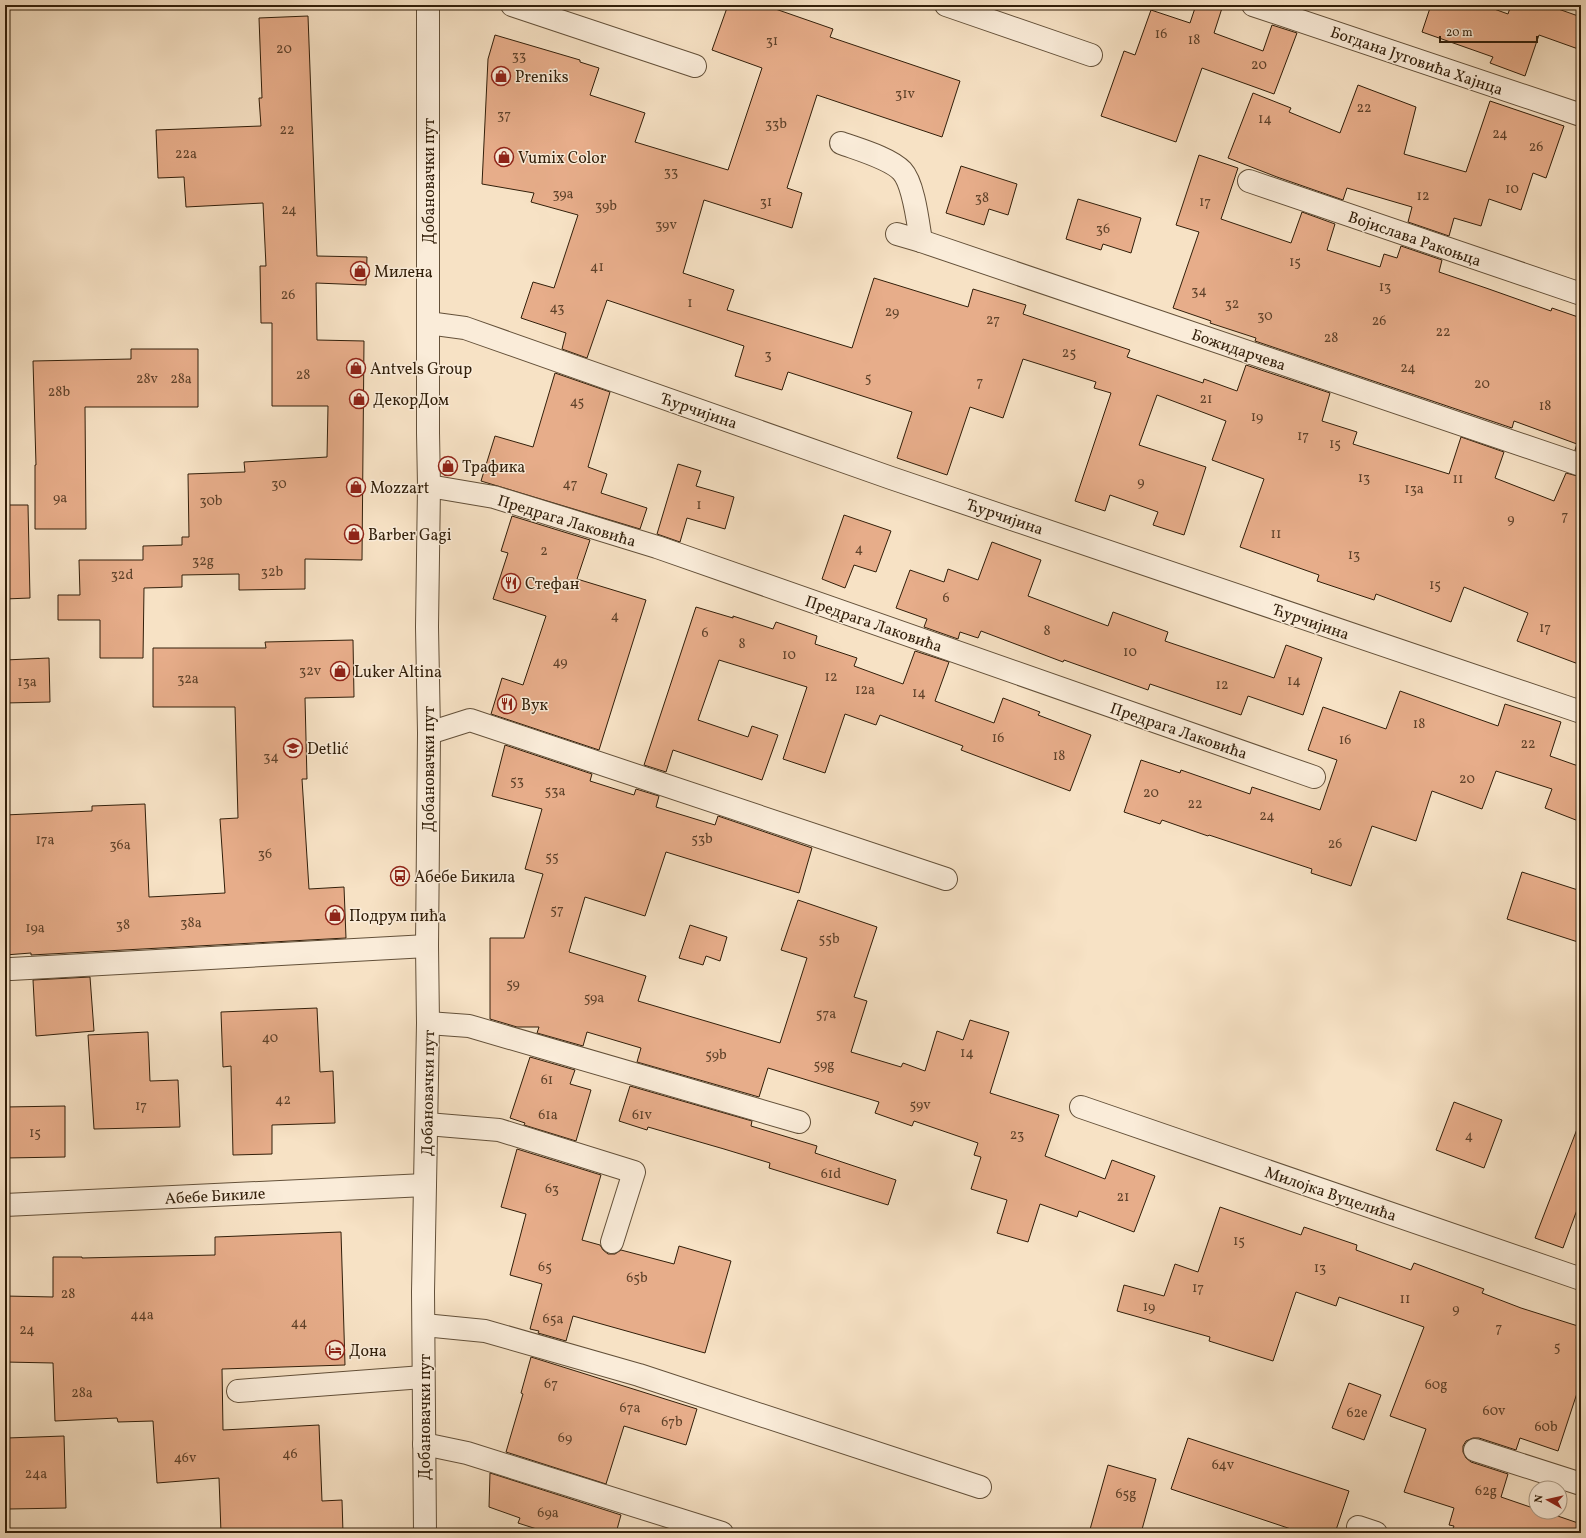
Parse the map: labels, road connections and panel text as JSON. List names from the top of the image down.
{
  "streets": {
    "street": [
      "Богдана Југовића Хајнца",
      "Добановачки пут",
      "Војислава Ракоњца",
      "Божидарчева",
      "Ћурчијина",
      "Предрага Лаковића",
      "Милојка Вуцелића",
      "Абебе Бикиле"
    ]
  },
  "crossings": [
    ["Добановачки пут", "Ћурчијина"],
    ["Добановачки пут", "Предрага Лаковића"],
    ["Добановачки пут", "Абебе Бикиле"]
  ],
  "places": {
    "shop": [
      "Preniks",
      "Vumix Color",
      "Милена",
      "Antvels Group",
      "ДекорДом",
      "Трафика",
      "Mozzart",
      "Barber Gagi",
      "Luker Altina",
      "Подрум пића"
    ],
    "restaurant": ["Стефан", "Вук"],
    "school or university": ["Detlić"],
    "bus stop": ["Абебе Бикила"],
    "hotel": ["Дона"]
  },
  "house_numbers": [
    "16",
    "18",
    "31",
    "20",
    "33",
    "20",
    "31v",
    "22",
    "37",
    "14",
    "33b",
    "22",
    "24",
    "26",
    "22a",
    "33",
    "10",
    "39a",
    "12",
    "38",
    "31",
    "17",
    "39b",
    "24",
    "39v",
    "36",
    "15",
    "41",
    "13",
    "34",
    "26",
    "1",
    "32",
    "43",
    "29",
    "30",
    "27",
    "26",
    "22",
    "28",
    "25",
    "3",
    "24",
    "28",
    "5",
    "28v",
    "28a",
    "7",
    "20",
    "28b",
    "21",
    "45",
    "18",
    "19",
    "17",
    "15",
    "13",
    "11",
    "9",
    "30",
    "47",
    "13a",
    "9a",
    "30b",
    "1",
    "7",
    "9",
    "11",
    "4",
    "2",
    "13",
    "32g",
    "32b",
    "32d",
    "15",
    "6",
    "4",
    "17",
    "8",
    "6",
    "8",
    "10",
    "10",
    "49",
    "32v",
    "12",
    "32a",
    "14",
    "13a",
    "12",
    "12a",
    "14",
    "18",
    "16",
    "16",
    "22",
    "18",
    "34",
    "20",
    "53",
    "53a",
    "20",
    "22",
    "24",
    "53b",
    "17a",
    "26",
    "36a",
    "36",
    "55",
    "57",
    "38a",
    "38",
    "19a",
    "55b",
    "59",
    "59a",
    "57a",
    "40",
    "14",
    "59b",
    "59g",
    "61",
    "42",
    "59v",
    "17",
    "61a",
    "61v",
    "15",
    "23",
    "4",
    "61d",
    "63",
    "21",
    "15",
    "65",
    "13",
    "65b",
    "17",
    "28",
    "11",
    "19",
    "9",
    "44a",
    "65a",
    "44",
    "7",
    "24",
    "5",
    "67",
    "60g",
    "28a",
    "67a",
    "60v",
    "62e",
    "67b",
    "60b",
    "69",
    "46",
    "46v",
    "64v",
    "24a",
    "62g",
    "65g",
    "69a"
  ],
  "scale_bar": "20 m",
  "north": "left"
}
